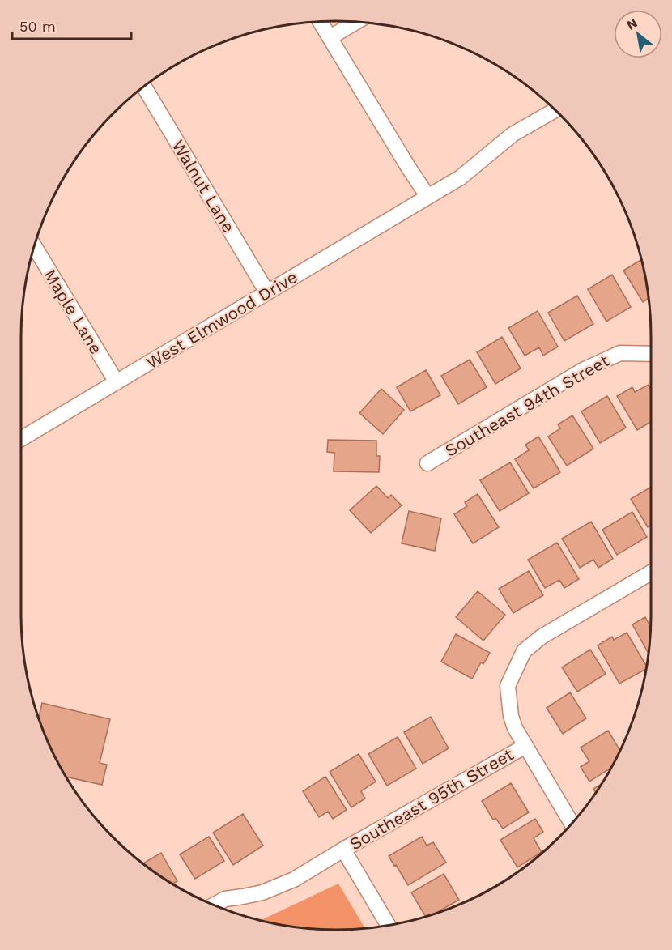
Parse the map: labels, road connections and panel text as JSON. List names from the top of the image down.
{
  "streets": {
    "street": [
      "Walnut Lane",
      "Maple Lane",
      "West Elmwood Drive",
      "Southeast 94th Street",
      "Southeast 95th Street"
    ]
  },
  "crossings": [
    ["Walnut Lane", "West Elmwood Drive"],
    ["Maple Lane", "West Elmwood Drive"]
  ],
  "scale_bar": "50 m",
  "north": "top left"
}
